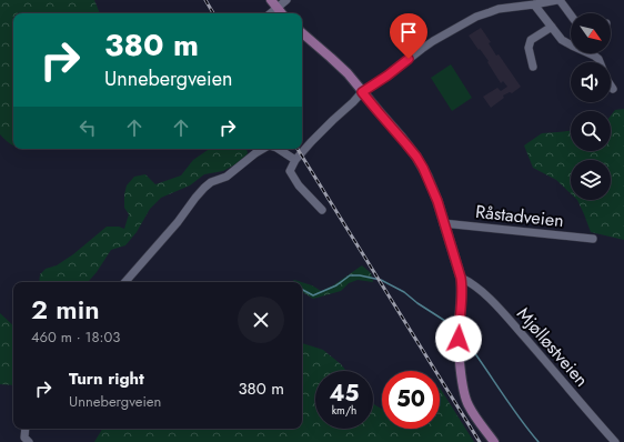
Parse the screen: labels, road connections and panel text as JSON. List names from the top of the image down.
{
  "streets": {
    "street": ["Råstadveien", "Mjølløstveien"]
  },
  "north": "bottom right",
  "page": {
    "turn": ["380 m", "Unnebergveien"],
    "heading": ["2 min", "460 m · 18:03"],
    "list": [
      {
        "name": "Turn right",
        "note": "Unnebergveien",
        "value": "380 m"
      }
    ],
    "speed": "45 km/h",
    "limit": "50"
  }
}
